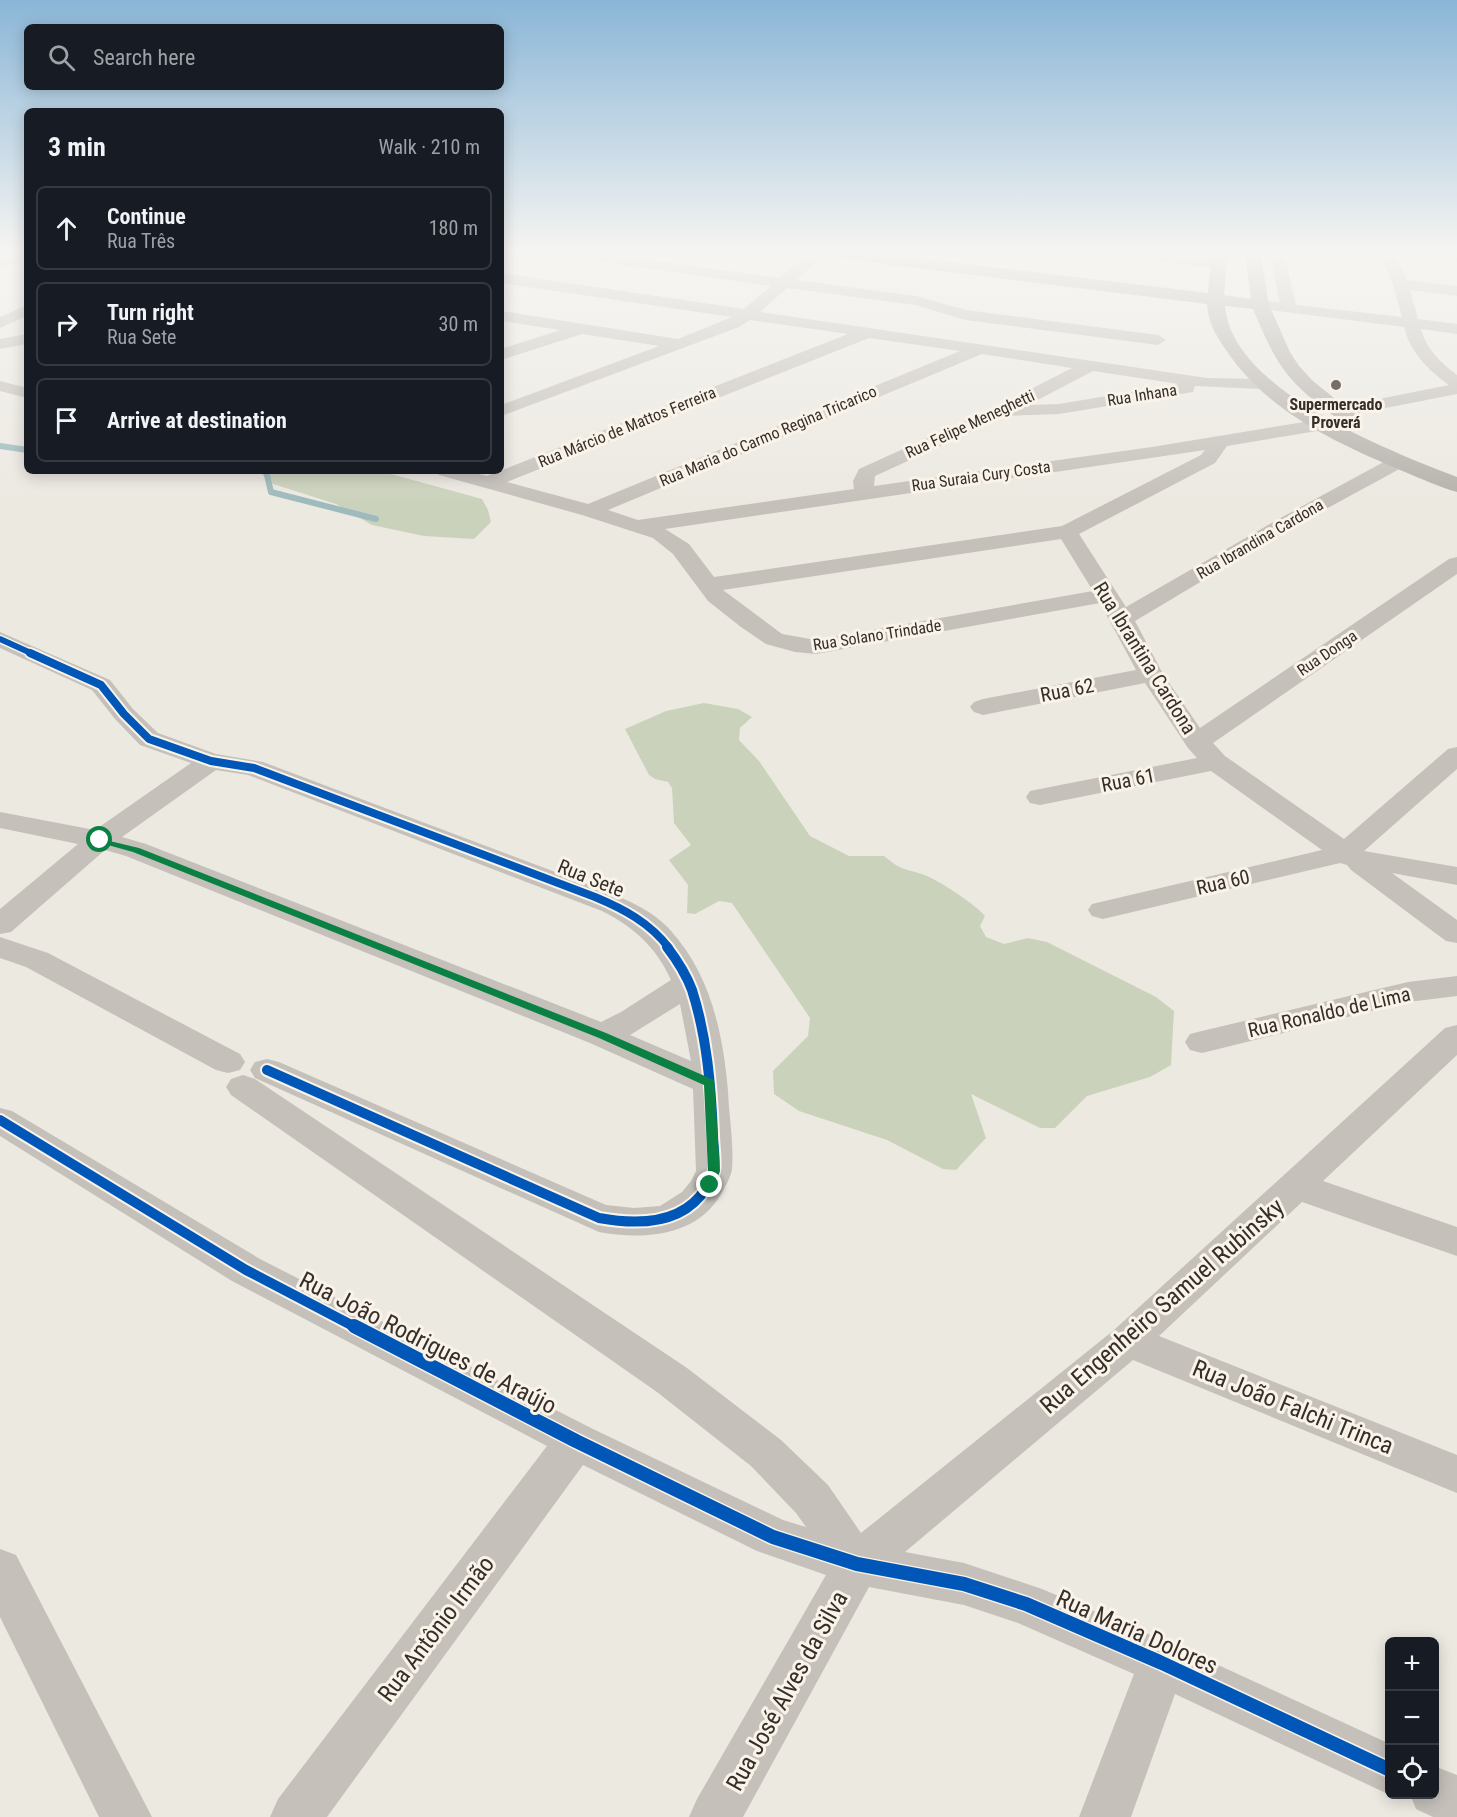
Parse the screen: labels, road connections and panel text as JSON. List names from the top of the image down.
{
  "streets": {
    "street": [
      "Rua Inhana",
      "Rua Felipe Meneghetti",
      "Rua Márcio de Mattos Ferreira",
      "Rua Maria do Carmo Regina Tricarico",
      "Rua Suraia Cury Costa",
      "Rua Ibrandina Cardona",
      "Rua Solano Trindade",
      "Rua Donga",
      "Rua Ibrantina Cardona",
      "Rua 62",
      "Rua 61",
      "Rua Sete",
      "Rua 60",
      "Rua Ronaldo de Lima",
      "Rua Engenheiro Samuel Rubinsky",
      "Rua João Rodrigues de Araújo",
      "Rua João Falchi Trinca",
      "Rua Antônio Irmão",
      "Rua Maria Dolores",
      "Rua José Alves da Silva"
    ]
  },
  "crossings": [
    ["Rua Inhana", "Rua Felipe Meneghetti"],
    ["Rua Felipe Meneghetti", "Rua Suraia Cury Costa"],
    ["Rua Márcio de Mattos Ferreira", "Rua Solano Trindade"],
    ["Rua Maria do Carmo Regina Tricarico", "Rua Solano Trindade"],
    ["Rua Suraia Cury Costa", "Rua Solano Trindade"],
    ["Rua Ibrandina Cardona", "Rua Ibrantina Cardona"],
    ["Rua Solano Trindade", "Rua Ibrantina Cardona"],
    ["Rua Donga", "Rua Ibrantina Cardona"],
    ["Rua Ibrantina Cardona", "Rua 62"],
    ["Rua Ibrantina Cardona", "Rua 61"],
    ["Rua Ibrantina Cardona", "Rua 60"],
    ["Rua Engenheiro Samuel Rubinsky", "Rua João Rodrigues de Araújo"],
    ["Rua Engenheiro Samuel Rubinsky", "Rua João Falchi Trinca"],
    ["Rua Engenheiro Samuel Rubinsky", "Rua Maria Dolores"],
    ["Rua Engenheiro Samuel Rubinsky", "Rua José Alves da Silva"],
    ["Rua João Rodrigues de Araújo", "Rua Antônio Irmão"],
    ["Rua João Rodrigues de Araújo", "Rua Maria Dolores"],
    ["Rua João Rodrigues de Araújo", "Rua José Alves da Silva"],
    ["Rua Maria Dolores", "Rua José Alves da Silva"]
  ],
  "places": ["Supermercado Proverá"],
  "page": {
    "search": "Search here",
    "heading": ["3 min", "Walk · 210 m"],
    "list": [
      ["Continue", "Rua Três", "180 m"],
      ["Turn right", "Rua Sete", "30 m"],
      "Arrive at destination"
    ],
    "map_buttons": ["+", "−"]
  }
}
